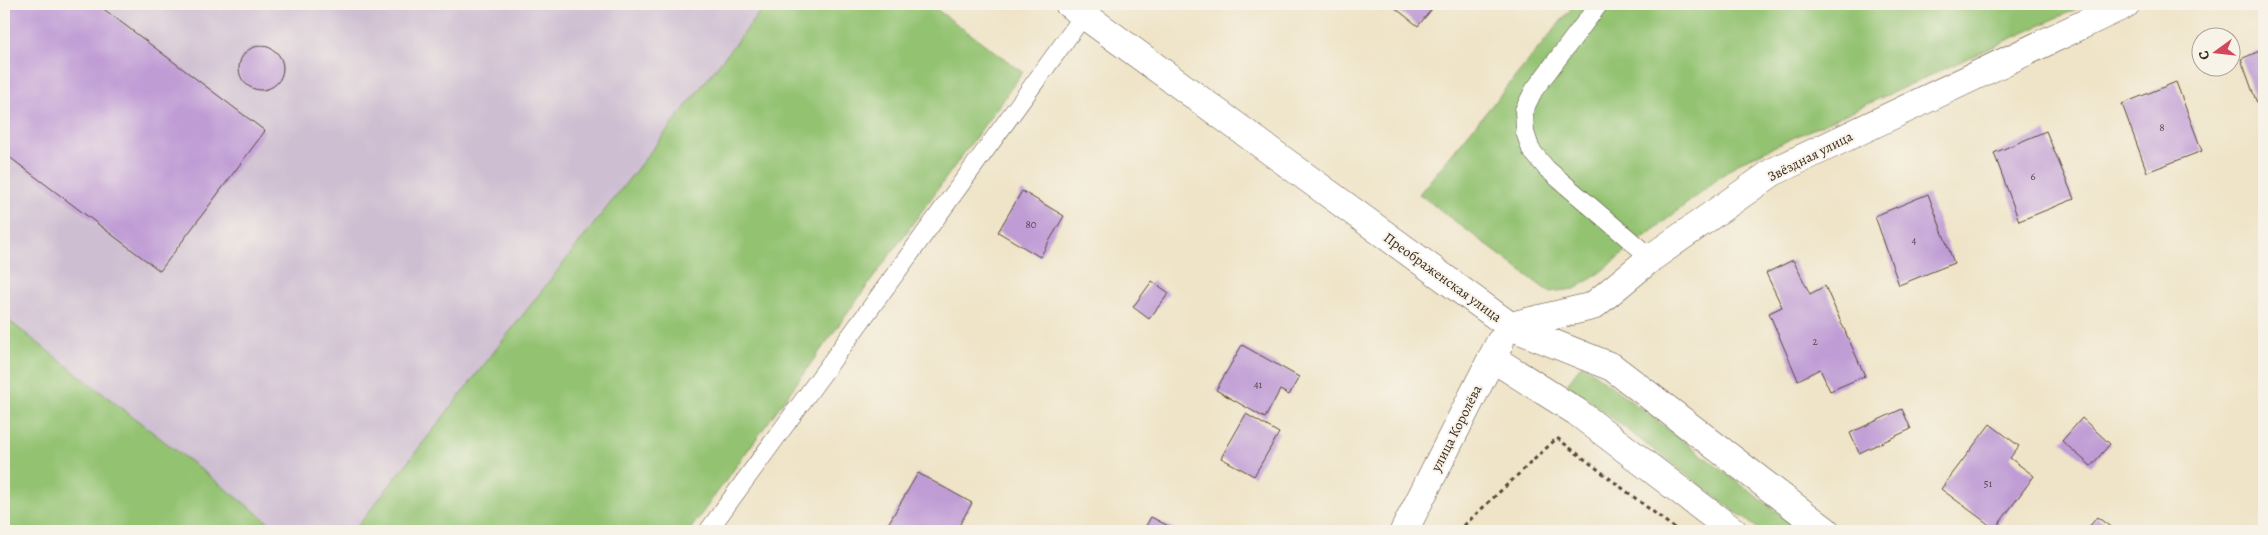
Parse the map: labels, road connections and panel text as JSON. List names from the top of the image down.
{
  "streets": {
    "street": ["Звёздная улица", "Преображенская улица", "улица Королёва"]
  },
  "crossings": [
    ["Звёздная улица", "Преображенская улица"],
    ["Звёздная улица", "улица Королёва"],
    ["Преображенская улица", "улица Королёва"]
  ],
  "house_numbers": [
    "8",
    "6",
    "80",
    "4",
    "2",
    "41",
    "51"
  ],
  "north": "left"
}
